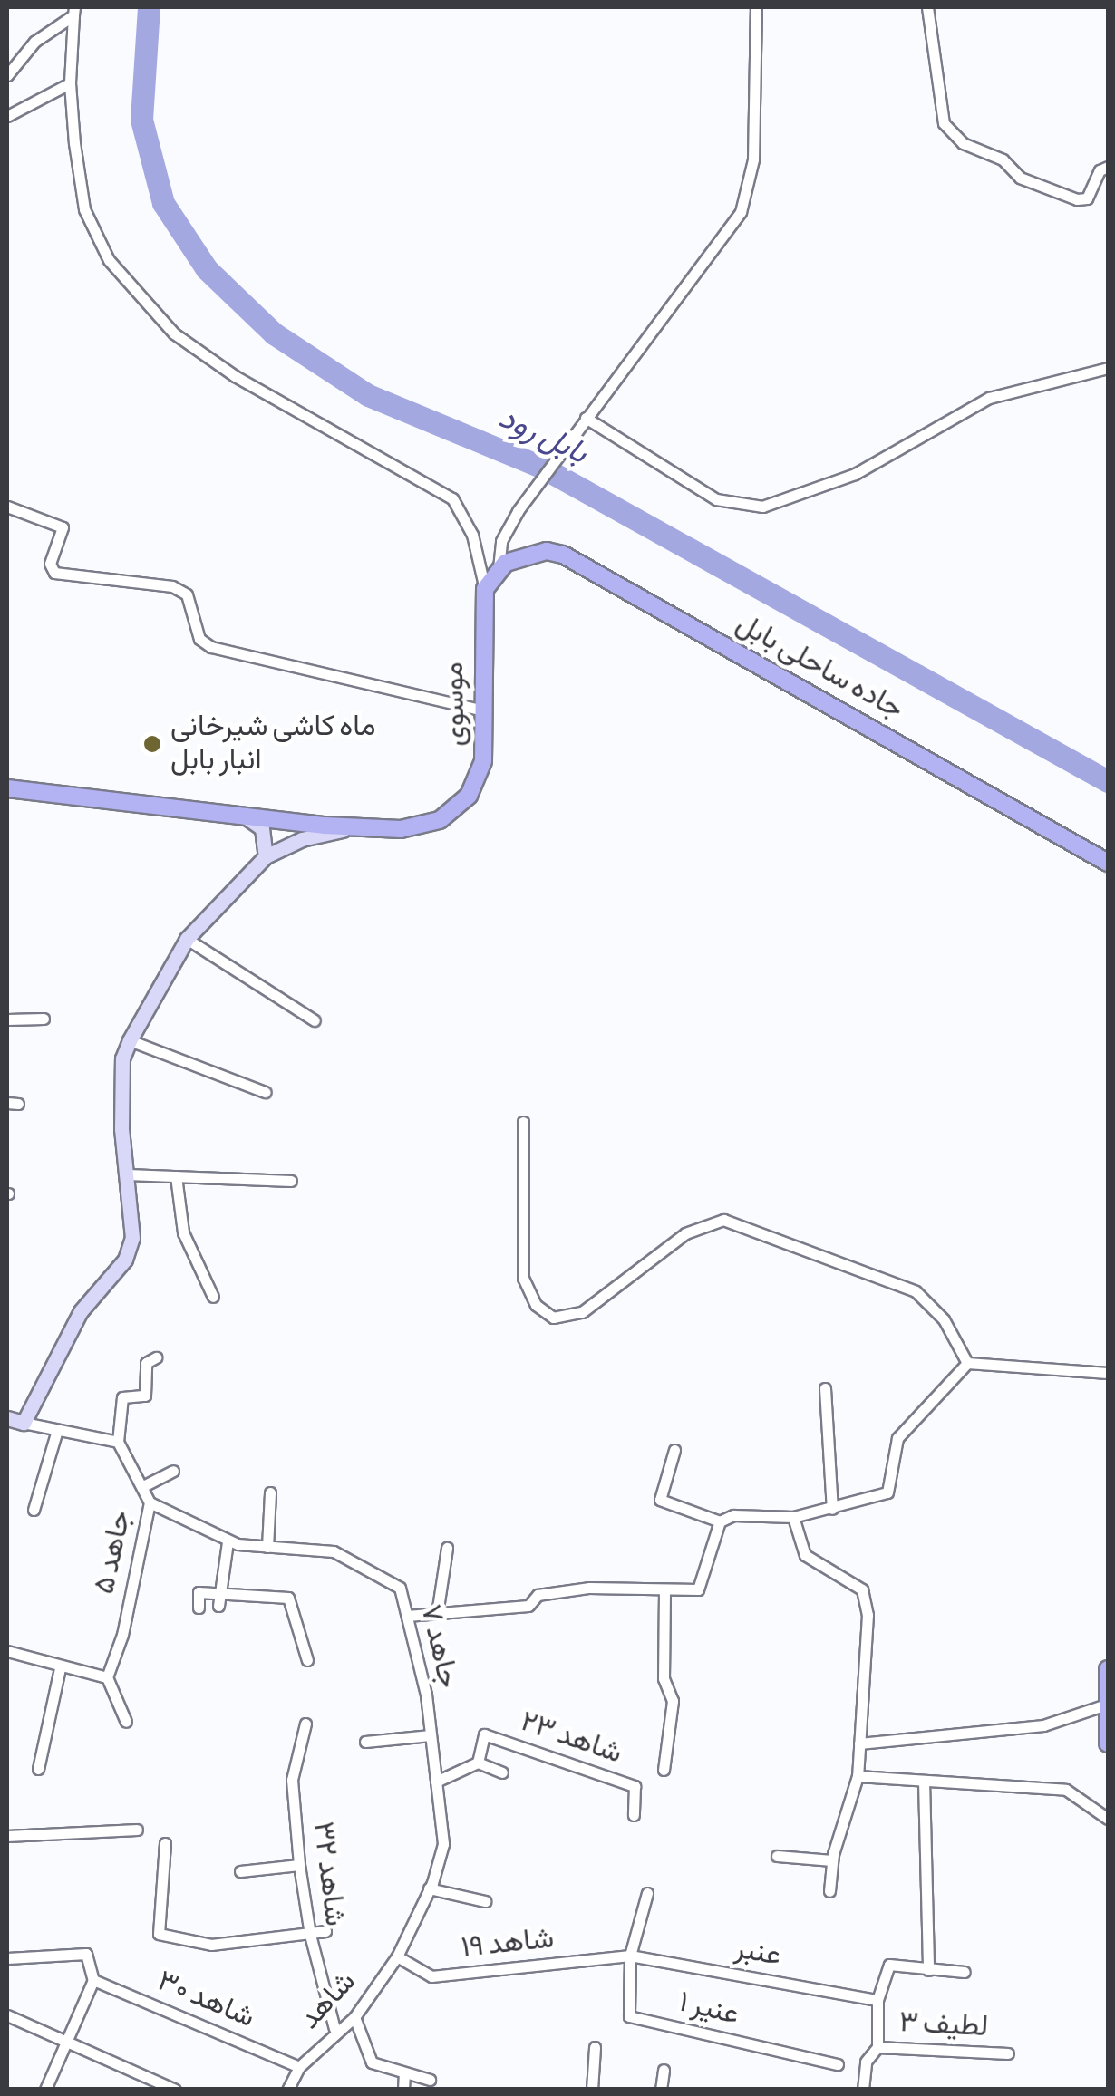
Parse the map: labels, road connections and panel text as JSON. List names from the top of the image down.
{
  "streets": {
    "main road": ["جاده ساحلی بابل", "موسوی"],
    "street": [
      "جاهد ۵",
      "جاهد ۷",
      "شاهد ۲۳",
      "شاهد ۳۲",
      "شاهد ۱۹",
      "عنبر",
      "شاهد ۳۰",
      "شاهد",
      "عنیر ۱",
      "لطیف ۳"
    ]
  },
  "crossings": [
    ["جاهد ۵", "جاهد ۷"],
    ["جاهد ۷", "شاهد ۲۳"],
    ["جاهد ۷", "شاهد"],
    ["شاهد ۳۲", "شاهد"],
    ["شاهد ۱۹", "عنبر"],
    ["شاهد ۱۹", "شاهد"],
    ["شاهد ۱۹", "عنیر ۱"],
    ["عنبر", "عنیر ۱"],
    ["شاهد ۳۰", "شاهد"]
  ],
  "water": ["بابل رود"],
  "places": ["ماه کاشی شیرخانی انبار بابل"]
}
